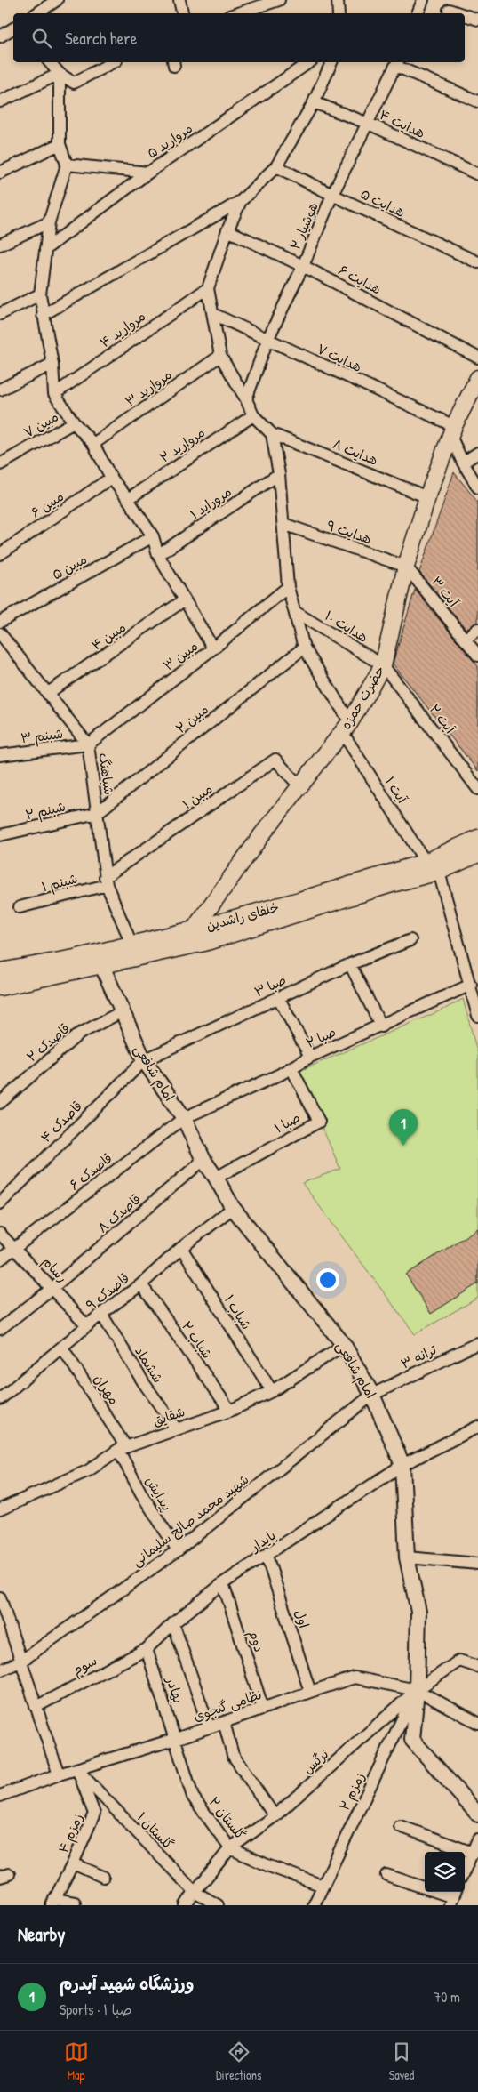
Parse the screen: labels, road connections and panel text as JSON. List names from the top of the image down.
{
  "streets": {
    "main road": ["حضرت حمزه", "خلفای راشدین"],
    "street": [
      "هدایت ۴",
      "مروارید ۵",
      "هدایت ۵",
      "هوشیار ۲",
      "هدایت ۶",
      "مروارید ۴",
      "هدایت ۷",
      "مروارید ۳",
      "مبین ۷",
      "مروارید ۲",
      "هدایت ۸",
      "مروراید ۱",
      "مبین ۶",
      "هدایت ۹",
      "مبین ۵",
      "آیت ۳",
      "هدایت ۱۰",
      "مبین ۴",
      "مبین ۳",
      "مبین ۲",
      "آیت ۲",
      "شبنم ۳",
      "شباهنگ",
      "آیت ۱",
      "مبین ۱",
      "شبنم ۲",
      "شبنم ۱",
      "صبا ۳",
      "صبا ۲",
      "قاصدک ۲",
      "امام شافعی",
      "قاصدک ۴",
      "صبا ۱",
      "قاصدک ۶",
      "قاصدک ۸",
      "رسام",
      "قاصدک ۹",
      "شباب ۱",
      "شباب ۲",
      "ترانه ۳",
      "ششماد",
      "مهران",
      "شقایق",
      "پیدایش",
      "شهید محمد صالح سلیمانی",
      "پایدار",
      "اول",
      "دوم",
      "سوم",
      "بهادر",
      "نظامی گنجوی",
      "نرگس",
      "زمزم ۲",
      "گلستان ۲",
      "گلستان ۱",
      "زمزم ۴"
    ]
  },
  "crossings": [
    ["هدایت ۴", "هوشیار ۲"],
    ["هدایت ۵", "هوشیار ۲"],
    ["هوشیار ۲", "هدایت ۶"],
    ["هوشیار ۲", "هدایت ۷"],
    ["هدایت ۷", "حضرت حمزه"],
    ["هدایت ۸", "حضرت حمزه"],
    ["هدایت ۸", "آیت ۱"],
    ["مروراید ۱", "آیت ۱"],
    ["هدایت ۹", "آیت ۳"],
    ["هدایت ۹", "حضرت حمزه"],
    ["هدایت ۹", "آیت ۱"],
    ["آیت ۳", "حضرت حمزه"],
    ["هدایت ۱۰", "حضرت حمزه"],
    ["هدایت ۱۰", "آیت ۲"],
    ["هدایت ۱۰", "آیت ۱"],
    ["مبین ۴", "شباهنگ"],
    ["مبین ۳", "شبنم ۳"],
    ["مبین ۳", "شباهنگ"],
    ["مبین ۳", "آیت ۱"],
    ["حضرت حمزه", "آیت ۲"],
    ["حضرت حمزه", "آیت ۱"],
    ["حضرت حمزه", "مبین ۱"],
    ["حضرت حمزه", "خلفای راشدین"],
    ["مبین ۲", "شباهنگ"],
    ["مبین ۲", "آیت ۱"],
    ["مبین ۲", "شبنم ۲"],
    ["شبنم ۳", "شباهنگ"],
    ["شباهنگ", "مبین ۱"],
    ["شباهنگ", "شبنم ۲"],
    ["شباهنگ", "شبنم ۱"],
    ["شباهنگ", "خلفای راشدین"],
    ["آیت ۱", "خلفای راشدین"],
    ["مبین ۱", "شبنم ۱"],
    ["خلفای راشدین", "امام شافعی"],
    ["صبا ۳", "امام شافعی"],
    ["صبا ۳", "قاصدک ۴"],
    ["صبا ۲", "امام شافعی"],
    ["صبا ۲", "صبا ۱"],
    ["صبا ۲", "قاصدک ۶"],
    ["قاصدک ۲", "امام شافعی"],
    ["امام شافعی", "قاصدک ۴"],
    ["امام شافعی", "صبا ۱"],
    ["امام شافعی", "قاصدک ۶"],
    ["امام شافعی", "قاصدک ۸"],
    ["امام شافعی", "قاصدک ۹"],
    ["امام شافعی", "ترانه ۳"],
    ["امام شافعی", "شقایق"],
    ["امام شافعی", "شهید محمد صالح سلیمانی"],
    ["امام شافعی", "پایدار"],
    ["امام شافعی", "نظامی گنجوی"],
    ["امام شافعی", "نرگس"],
    ["امام شافعی", "زمزم ۲"],
    ["قاصدک ۶", "رسام"],
    ["قاصدک ۸", "رسام"],
    ["رسام", "قاصدک ۹"],
    ["قاصدک ۹", "شباب ۱"],
    ["قاصدک ۹", "شباب ۲"],
    ["قاصدک ۹", "ششماد"],
    ["قاصدک ۹", "مهران"],
    ["شباب ۱", "شقایق"],
    ["شباب ۲", "شقایق"],
    ["ترانه ۳", "شهید محمد صالح سلیمانی"],
    ["ششماد", "شقایق"],
    ["مهران", "شقایق"],
    ["مهران", "پیدایش"],
    ["شقایق", "پیدایش"],
    ["پیدایش", "شهید محمد صالح سلیمانی"],
    ["پایدار", "اول"],
    ["پایدار", "دوم"],
    ["پایدار", "سوم"],
    ["پایدار", "بهادر"],
    ["اول", "نظامی گنجوی"],
    ["دوم", "نظامی گنجوی"],
    ["سوم", "بهادر"],
    ["بهادر", "نظامی گنجوی"],
    ["بهادر", "گلستان ۲"],
    ["نظامی گنجوی", "نرگس"],
    ["نظامی گنجوی", "زمزم ۲"],
    ["نظامی گنجوی", "گلستان ۲"],
    ["نظامی گنجوی", "گلستان ۱"],
    ["نظامی گنجوی", "زمزم ۴"],
    ["نرگس", "زمزم ۲"],
    ["نرگس", "گلستان ۲"],
    ["نرگس", "گلستان ۱"],
    ["زمزم ۲", "گلستان ۲"],
    ["گلستان ۱", "زمزم ۴"]
  ],
  "page": {
    "search": "Search here",
    "pins": "1",
    "heading": "Nearby",
    "list": [
      {
        "mark": "1",
        "name": "ورزشگاه شهید آبدرم",
        "note": "Sports · صبا ۱",
        "value": "70 m"
      }
    ],
    "nav": ["Map", "Directions", "Saved"]
  }
}
